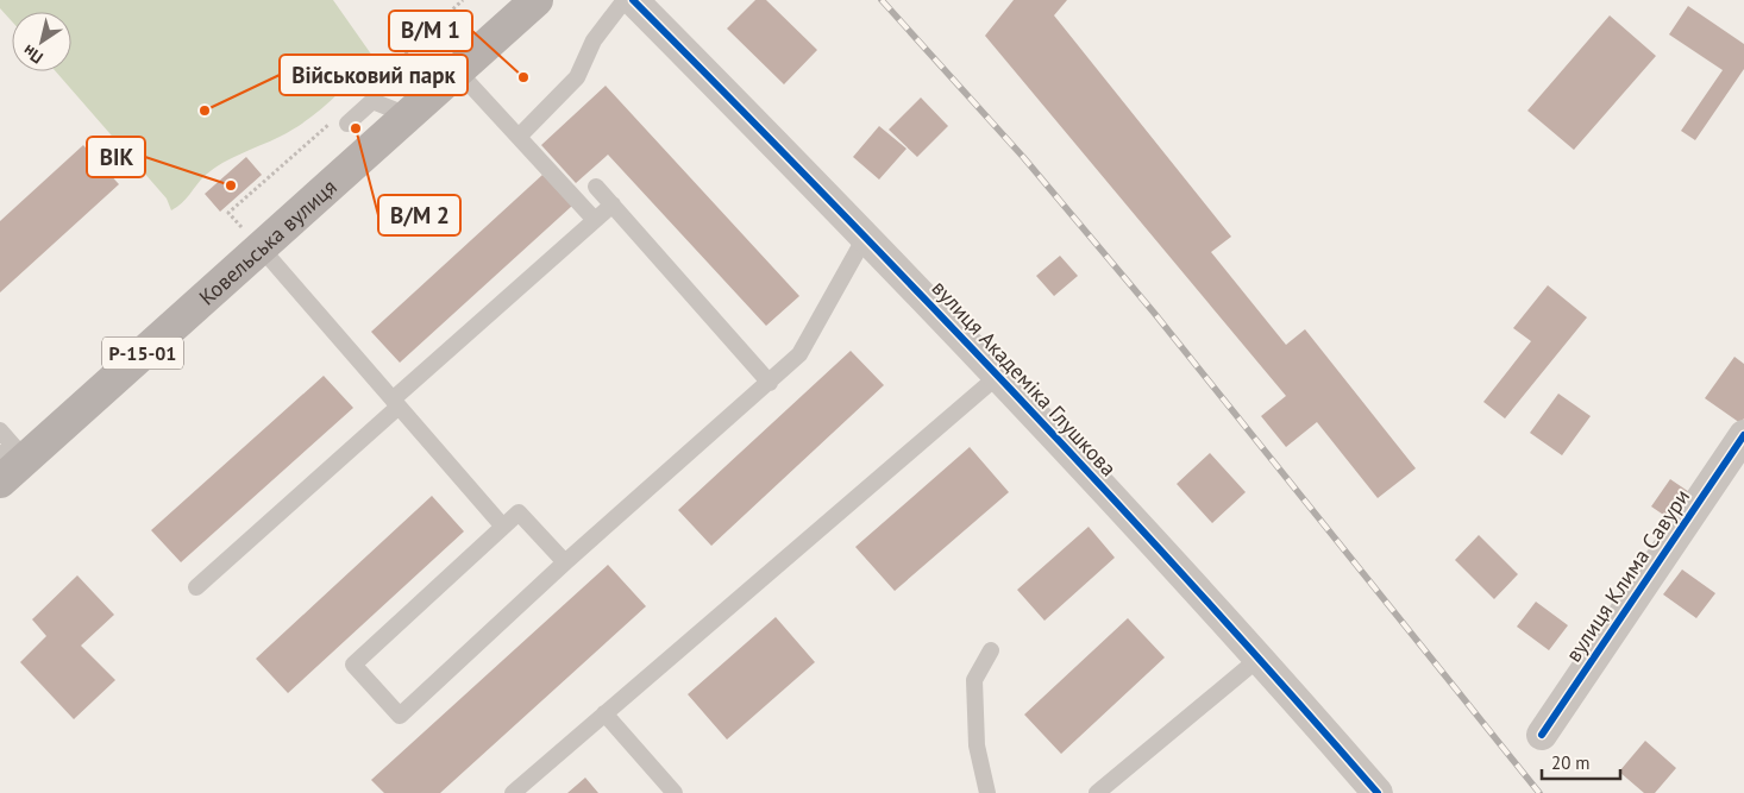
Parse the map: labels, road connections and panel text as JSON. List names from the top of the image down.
{
  "streets": {
    "main road": ["Ковельська вулиця", "Р-15-01"],
    "street": ["вулиця Академіка Глушкова", "вулиця Клима Савури"]
  },
  "places": [
    "В/М 1",
    "Військовий парк",
    "В/М 2",
    "ВІК"
  ],
  "scale_bar": "20 m",
  "north": "bottom left"
}
